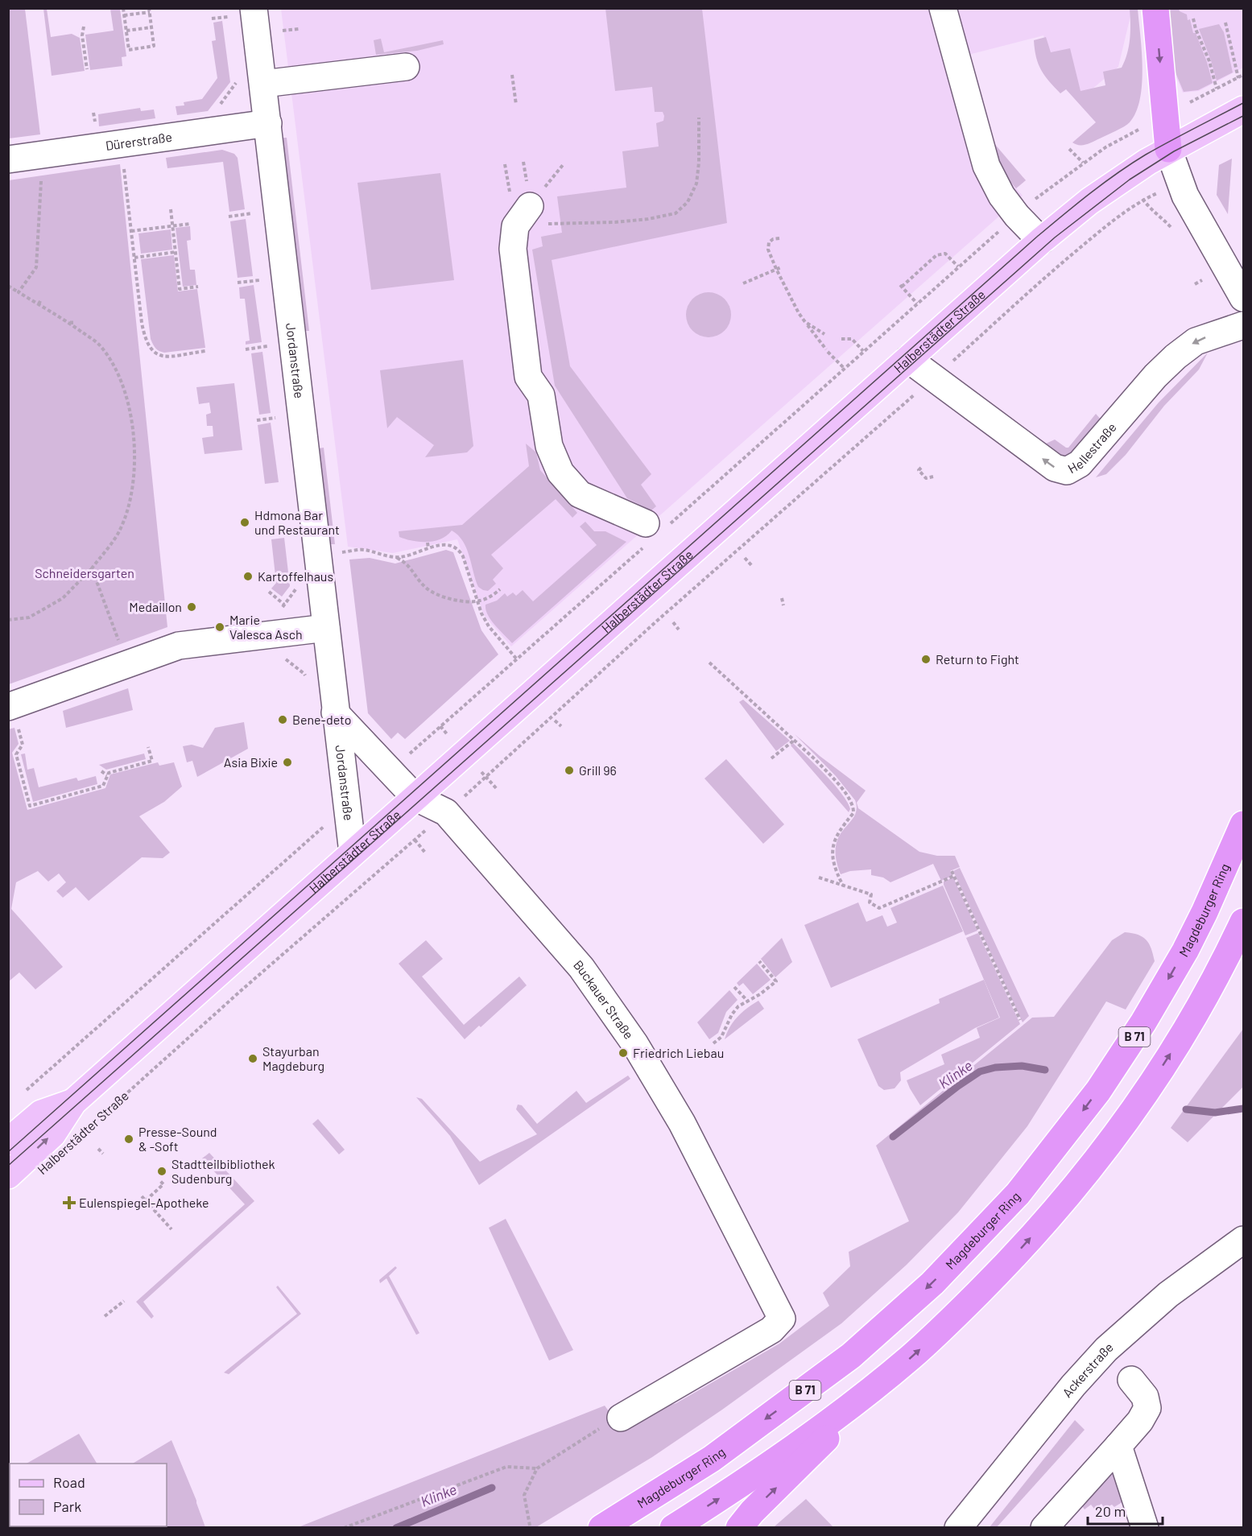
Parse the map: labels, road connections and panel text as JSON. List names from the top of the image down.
{
  "streets": {
    "highway": ["Magdeburger Ring", "B 71"],
    "main road": ["Halberstädter Straße"],
    "street": [
      "Dürerstraße",
      "Jordanstraße",
      "Hellestraße",
      "Buckauer Straße",
      "Ackerstraße"
    ]
  },
  "crossings": [
    ["Dürerstraße", "Jordanstraße"],
    ["Halberstädter Straße", "Jordanstraße"],
    ["Halberstädter Straße", "Hellestraße"],
    ["Halberstädter Straße", "Buckauer Straße"],
    ["Jordanstraße", "Buckauer Straße"]
  ],
  "water": ["Klinke"],
  "parks": ["Schneidersgarten"],
  "places": {
    "other": [
      "Hdmona Bar und Restaurant",
      "Kartoffelhaus",
      "Medaillon",
      "Marie Valesca Asch",
      "Return to Fight",
      "Bene-deto",
      "Asia Bixie",
      "Grill 96",
      "Friedrich Liebau",
      "Stayurban Magdeburg",
      "Presse-Sound & -Soft",
      "Stadtteilbibliothek Sudenburg"
    ],
    "health": ["Eulenspiegel-Apotheke"]
  },
  "legend": ["Road", "Park"],
  "scale_bar": "20 m"
}
